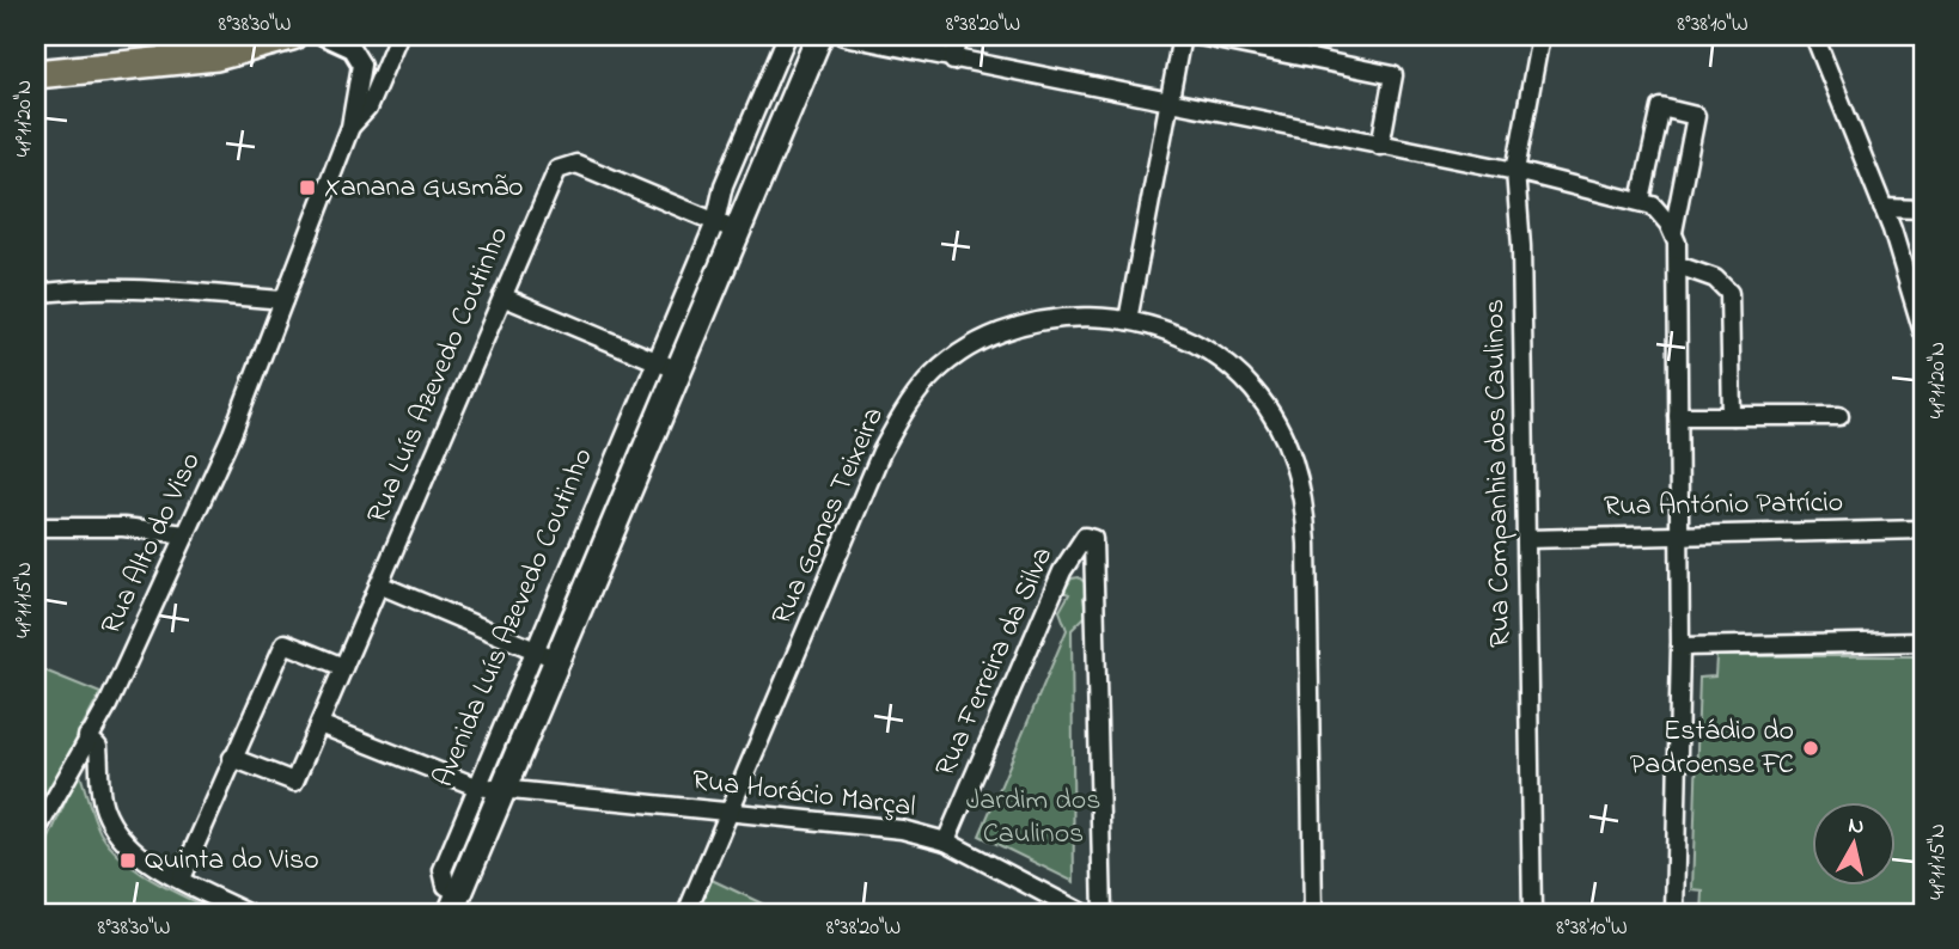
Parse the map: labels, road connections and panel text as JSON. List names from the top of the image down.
{
  "streets": {
    "main road": ["Avenida Luís Azevedo Coutinho"],
    "street": [
      "Rua Luís Azevedo Coutinho",
      "Rua Companhia dos Caulinos",
      "Rua António Patrício",
      "Rua Gomes Teixeira",
      "Rua Alto do Viso",
      "Rua Ferreira da Silva",
      "Rua Horácio Marçal"
    ]
  },
  "crossings": [
    ["Rua Luís Azevedo Coutinho", "Avenida Luís Azevedo Coutinho"],
    ["Rua Luís Azevedo Coutinho", "Rua Horácio Marçal"],
    ["Rua Companhia dos Caulinos", "Rua António Patrício"],
    ["Rua Gomes Teixeira", "Rua Horácio Marçal"],
    ["Avenida Luís Azevedo Coutinho", "Rua Horácio Marçal"],
    ["Rua Ferreira da Silva", "Rua Horácio Marçal"]
  ],
  "parks": ["Jardim dos Caulinos"],
  "places": {
    "transit": ["Xanana Gusmão", "Quinta do Viso"],
    "other": ["Estádio do Padroense FC"]
  },
  "north": "top",
  "coordinates": [
    "8°38'30\"W",
    "8°38'20\"W",
    "8°38'10\"W",
    "41°11'20\"N",
    "41°11'15\"N"
  ]
}
